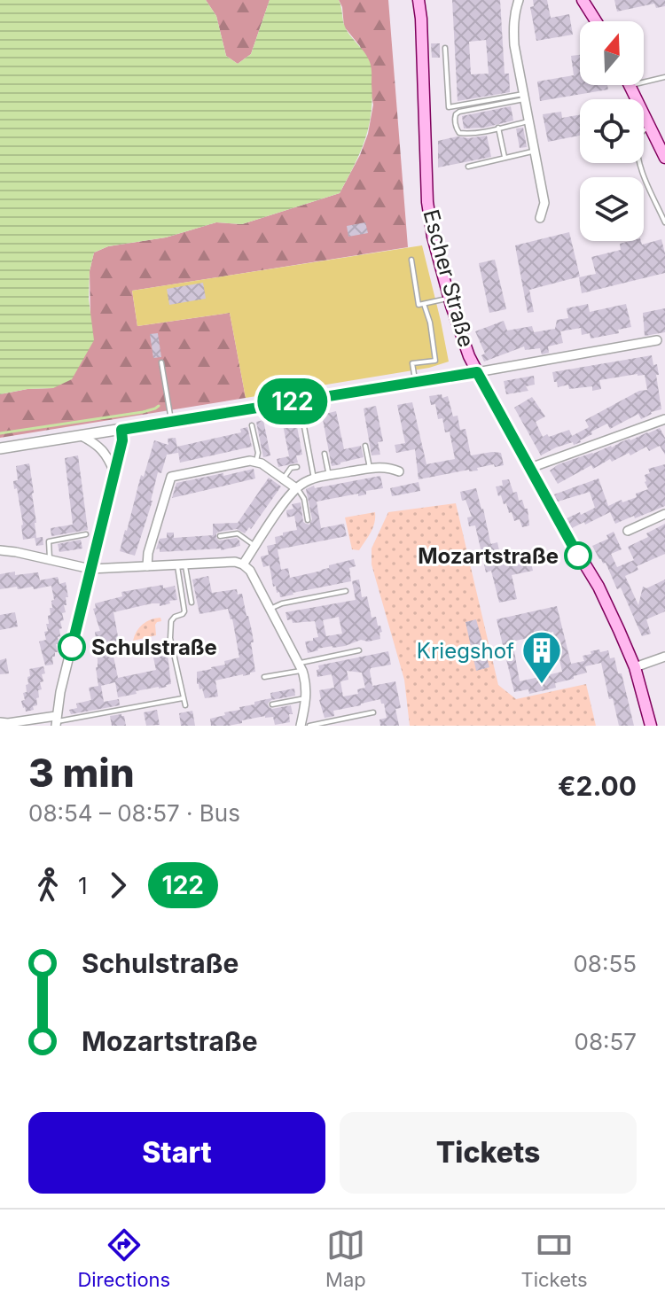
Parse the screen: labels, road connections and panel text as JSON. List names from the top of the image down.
{
  "streets": {
    "main road": ["Escher Straße"]
  },
  "places": {
    "other": ["Mozartstraße", "Schulstraße"],
    "building": ["Kriegshof"]
  },
  "lines": ["bus line 122"],
  "north": "top",
  "page": {
    "on_map": "122",
    "heading": ["3 min", "08:54 – 08:57 · Bus", "€2.00"],
    "legs": ["1", "122"],
    "list": [
      {
        "name": "Schulstraße",
        "value": "08:55"
      },
      {
        "name": "Mozartstraße",
        "value": "08:57"
      }
    ],
    "buttons": ["Start", "Tickets"],
    "tabs": ["Directions", "Map", "Tickets"]
  }
}
